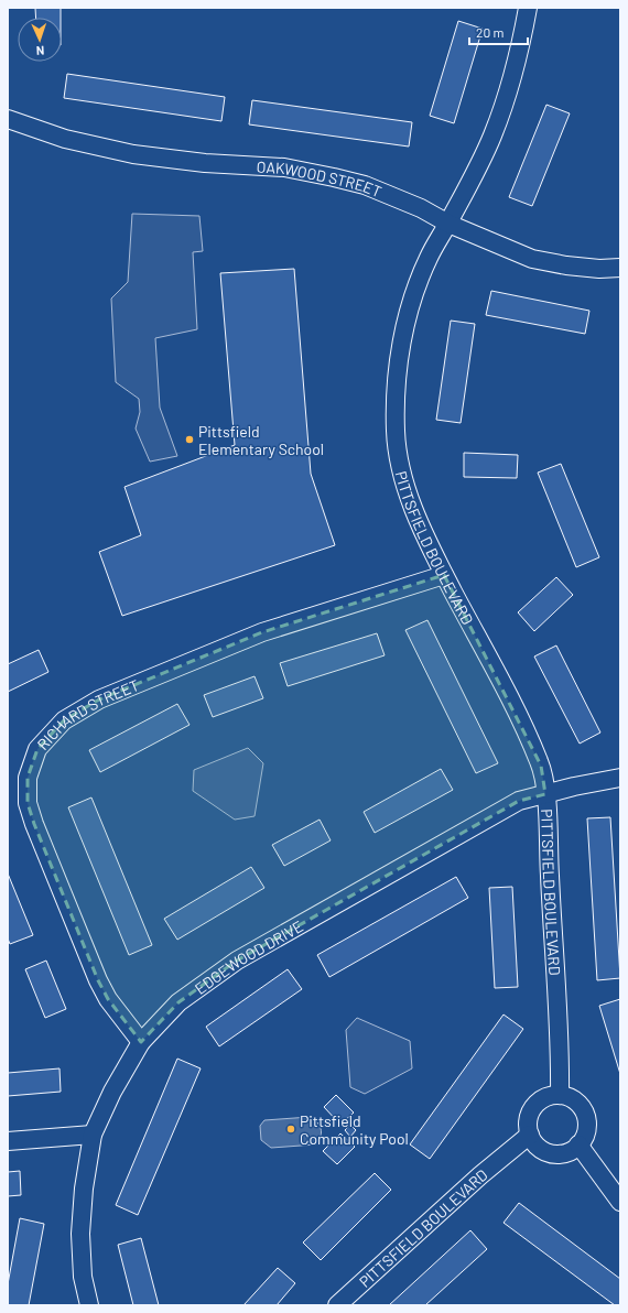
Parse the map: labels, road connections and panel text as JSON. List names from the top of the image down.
{
  "streets": {
    "street": [
      "OAKWOOD STREET",
      "PITTSFIELD BOULEVARD",
      "RICHARD STREET",
      "EDGEWOOD DRIVE"
    ]
  },
  "crossings": [
    ["OAKWOOD STREET", "PITTSFIELD BOULEVARD"],
    ["PITTSFIELD BOULEVARD", "RICHARD STREET"],
    ["PITTSFIELD BOULEVARD", "EDGEWOOD DRIVE"],
    ["RICHARD STREET", "EDGEWOOD DRIVE"]
  ],
  "places": ["Pittsfield Elementary School", "Pittsfield Community Pool"],
  "scale_bar": "20 m",
  "north": "bottom"
}
